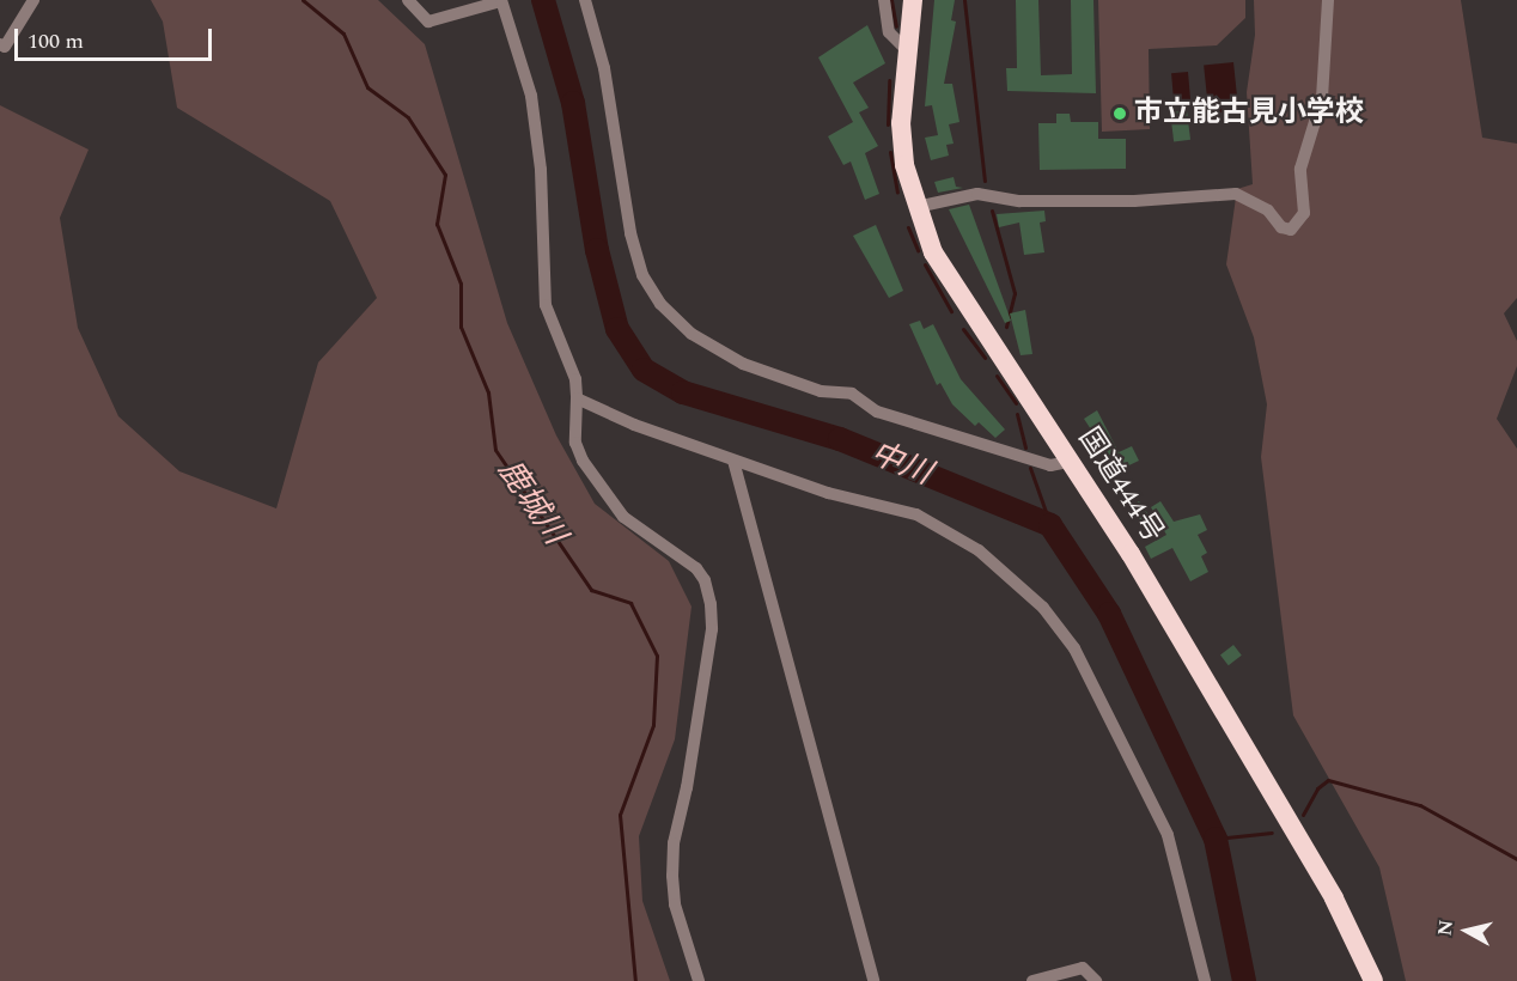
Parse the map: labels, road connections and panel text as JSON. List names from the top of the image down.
{
  "streets": {
    "highway": ["国道444号"]
  },
  "water": ["中川", "鹿城川"],
  "places": ["市立能古見小学校"],
  "scale_bar": "100 m",
  "north": "left"
}
